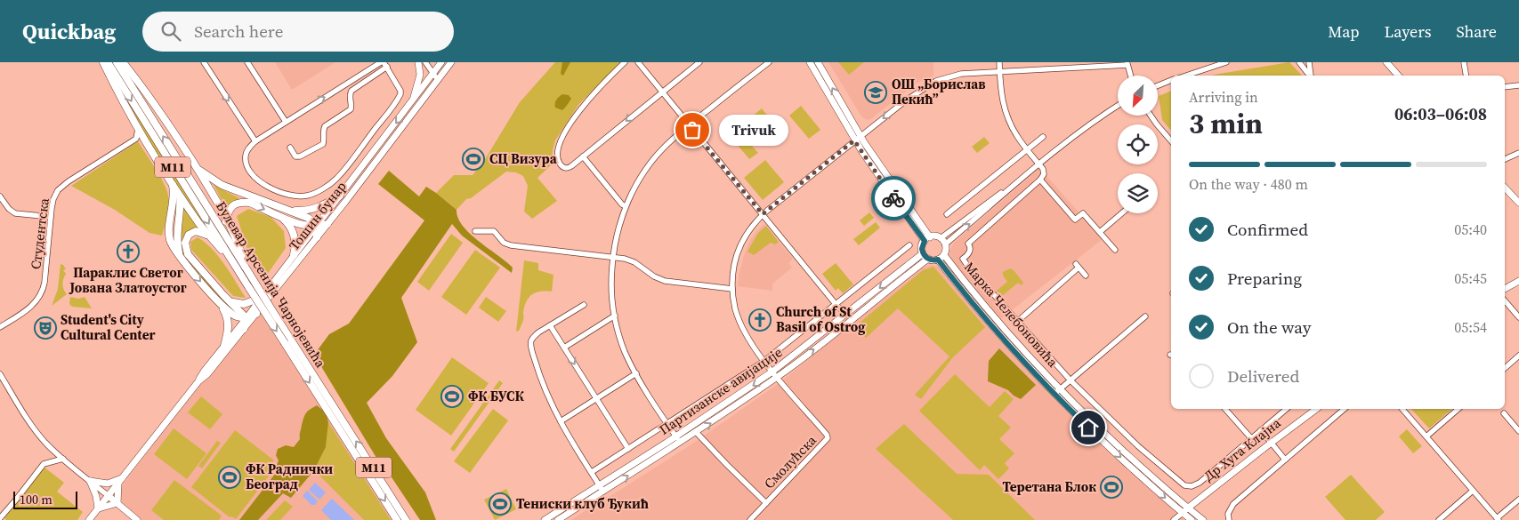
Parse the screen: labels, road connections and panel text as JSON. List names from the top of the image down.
{
  "streets": {
    "highway": ["M11", "Булевар Арсенија Чарнојевића"],
    "main road": [
      "Тошин бунар",
      "Марка Челебоновића",
      "Партизанске авијације",
      "Др Хуга Клајна"
    ],
    "street": ["Студентска", "Смолућска"]
  },
  "crossings": [
    ["Марка Челебоновића", "Партизанске авијације"],
    ["Марка Челебоновића", "Др Хуга Клајна"],
    ["Партизанске авијације", "Смолућска"]
  ],
  "places": {
    "school or university": ["ОШ „Борислав Пекић”"],
    "other": ["Trivuk"],
    "sports": [
      "СЦ Визура",
      "ФК БУСК",
      "ФК Раднички Београд",
      "Теретана Блок",
      "Тениски клуб Ђукић"
    ],
    "church": ["Параклис Светог Јована Златоустог", "Church of St Basil of Ostrog"],
    "theatre": ["Student's City Cultural Center"]
  },
  "scale_bar": "100 m",
  "north": "bottom left",
  "page": {
    "header": "Quickbag",
    "search": "Search here",
    "nav": ["Map", "Layers", "Share"],
    "heading": ["3 min", "Arriving in", "06:03–06:08"],
    "bubble": "Trivuk",
    "bar": "On the way · 480 m",
    "list": [
      ["Confirmed", "05:40"],
      ["Preparing", "05:45"],
      ["On the way", "05:54"],
      "Delivered"
    ],
    "scale": "100 m"
  }
}
